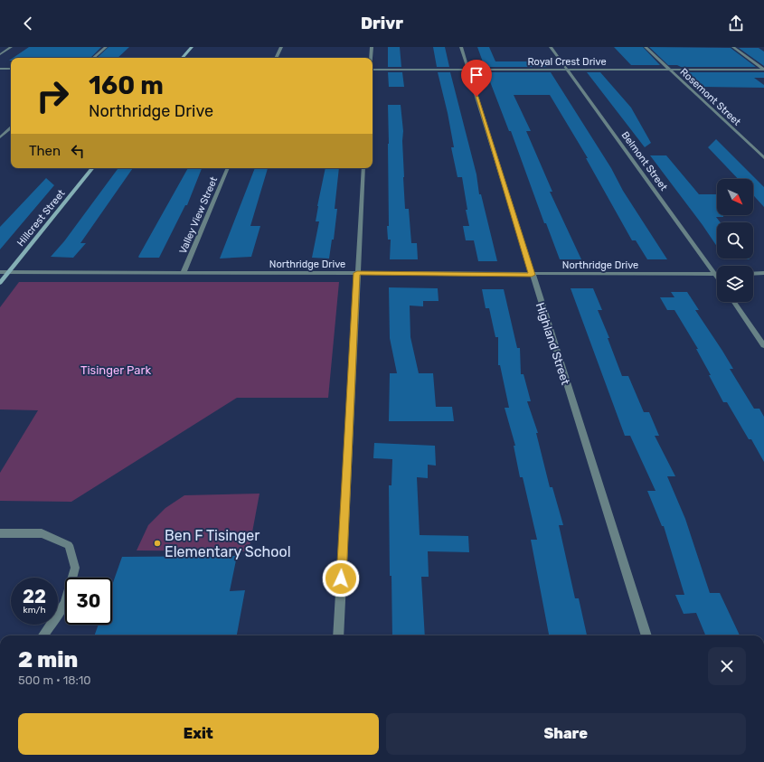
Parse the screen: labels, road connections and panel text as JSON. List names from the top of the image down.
{
  "streets": {
    "street": [
      "Royal Crest Drive",
      "Rosemont Street",
      "Belmont Street",
      "Valley View Street",
      "Hillcrest Street",
      "Northridge Drive",
      "Highland Street"
    ]
  },
  "crossings": [
    ["Royal Crest Drive", "Rosemont Street"],
    ["Royal Crest Drive", "Belmont Street"],
    ["Royal Crest Drive", "Highland Street"],
    ["Belmont Street", "Northridge Drive"],
    ["Valley View Street", "Northridge Drive"],
    ["Hillcrest Street", "Northridge Drive"],
    ["Northridge Drive", "Highland Street"]
  ],
  "parks": ["Tisinger Park"],
  "places": ["Ben F Tisinger Elementary School"],
  "north": "bottom right",
  "page": {
    "header": "Drivr",
    "turn": ["160 m", "Northridge Drive"],
    "then": "Then",
    "speed": "22 km/h",
    "limit": "30",
    "heading": ["2 min", "500 m · 18:10"],
    "buttons": ["Exit", "Share"]
  }
}
